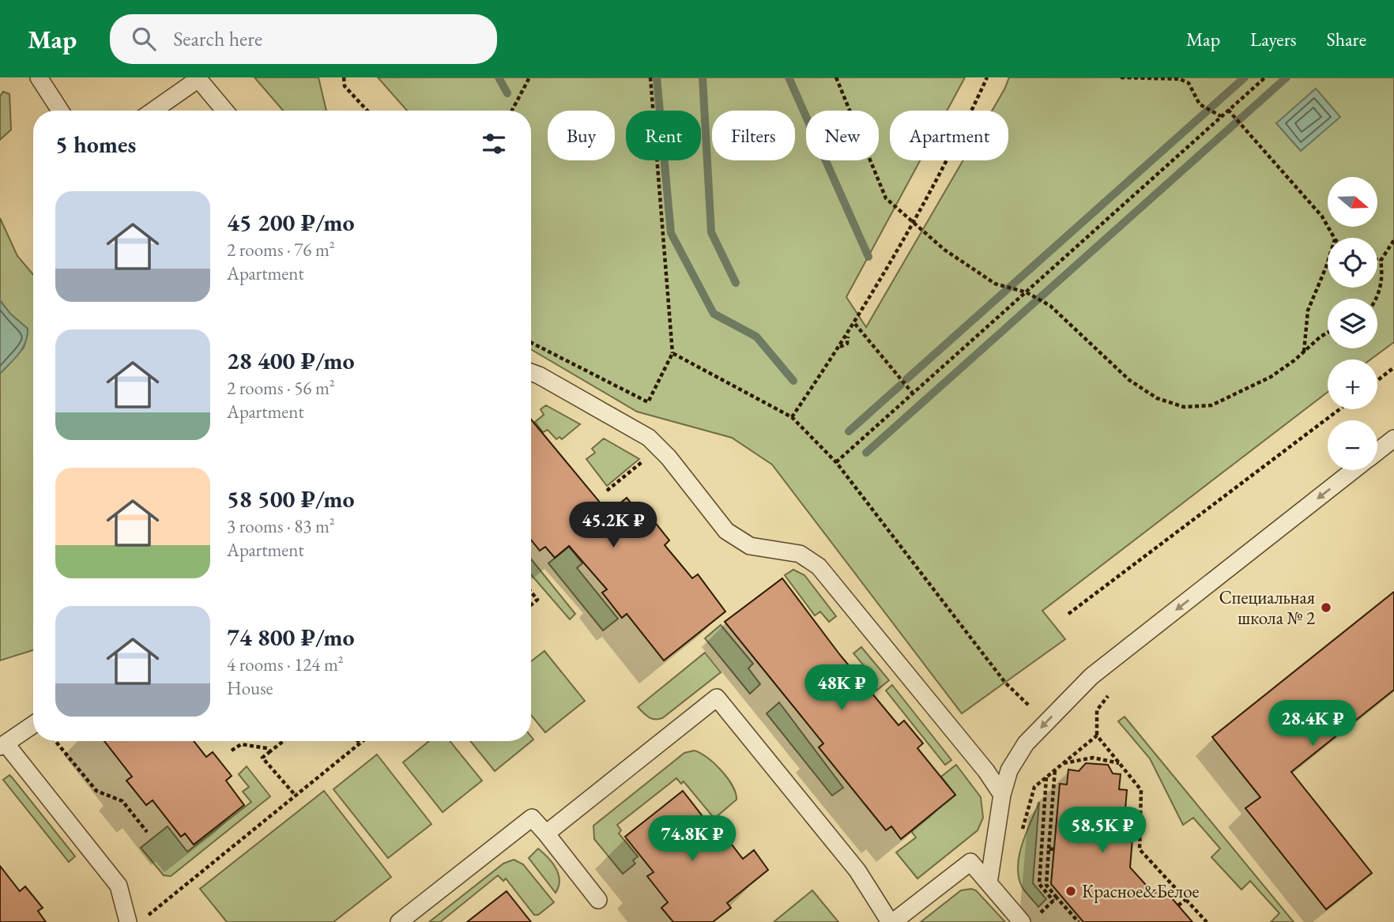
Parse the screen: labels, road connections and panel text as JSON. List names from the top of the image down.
{
  "places": ["Специальная школа № 2", "Красное&Белое"],
  "north": "right",
  "page": {
    "header": "Map",
    "search": "Search here",
    "nav": ["Map", "Layers", "Share"],
    "chip": [
      "Buy",
      "Rent",
      "Filters",
      "New",
      "Apartment"
    ],
    "heading": "5 homes",
    "map_buttons": ["+", "−"],
    "list": [
      {
        "name": "45 200 ₽/mo",
        "note": "2 rooms · 76 m² · Apartment"
      },
      {
        "name": "28 400 ₽/mo",
        "note": "2 rooms · 56 m² · Apartment"
      },
      {
        "name": "58 500 ₽/mo",
        "note": "3 rooms · 83 m² · Apartment"
      },
      {
        "name": "74 800 ₽/mo",
        "note": "4 rooms · 124 m² · House"
      }
    ],
    "price": [
      "45.2K ₽",
      "48K ₽",
      "28.4K ₽",
      "58.5K ₽",
      "74.8K ₽"
    ]
  }
}
